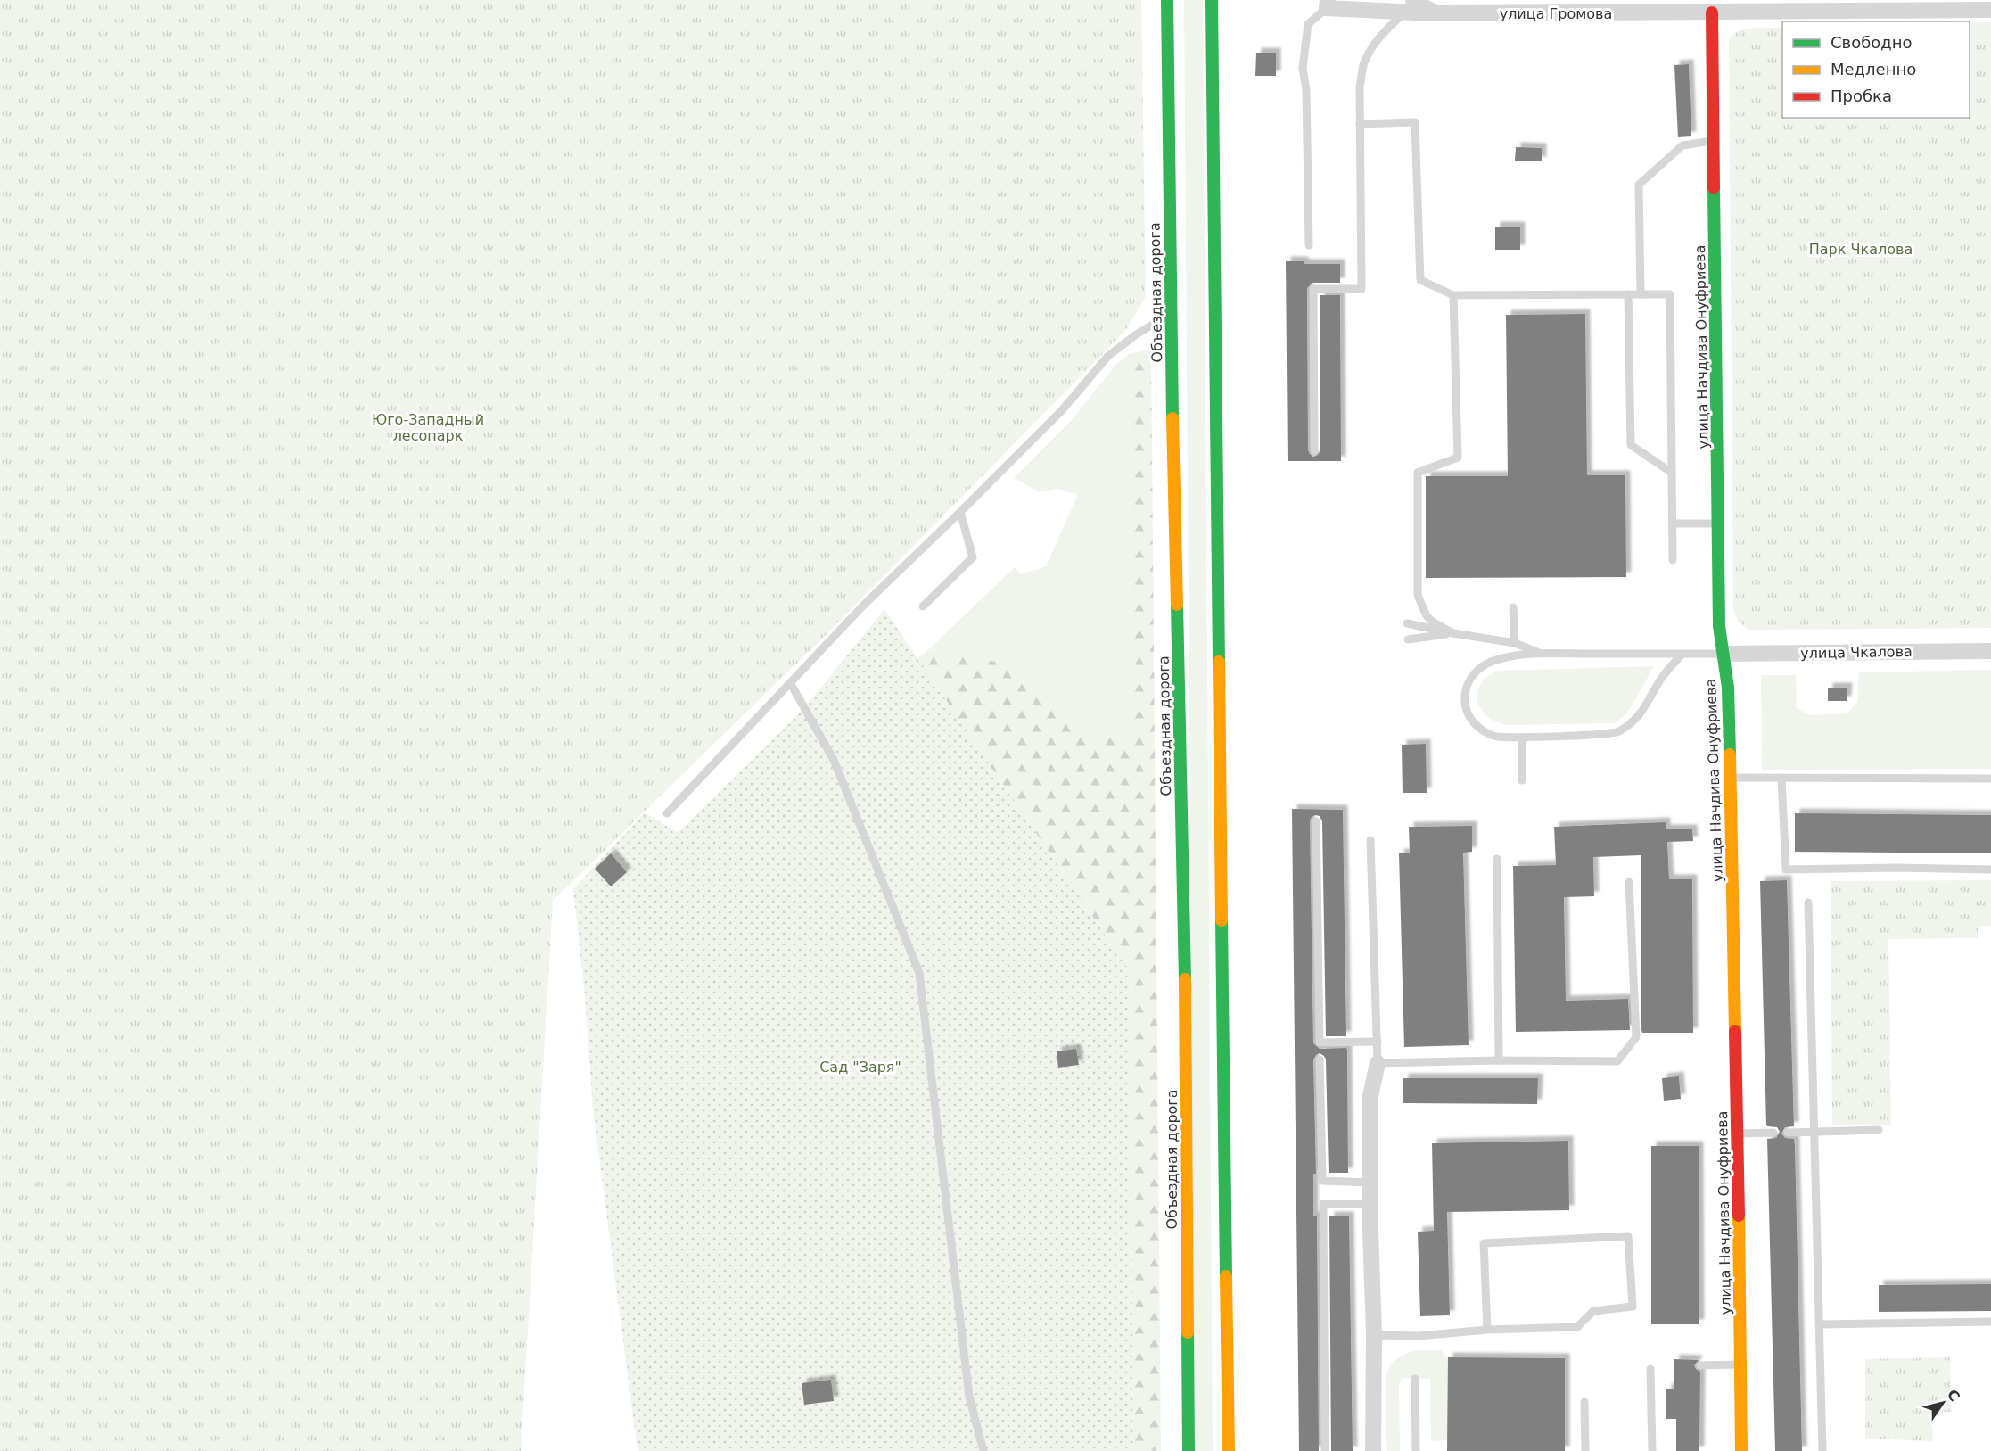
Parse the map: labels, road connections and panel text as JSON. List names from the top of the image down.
{
  "streets": {
    "main road": ["Объездная дорога", "улица Начдива Онуфриева"],
    "street": ["улица Громова", "улица Чкалова"]
  },
  "crossings": [
    ["улица Громова", "улица Начдива Онуфриева"],
    ["улица Начдива Онуфриева", "улица Чкалова"]
  ],
  "parks": ["Парк Чкалова", "Юго-Западный лесопарк", "Сад \"Заря\""],
  "legend": ["Свободно", "Медленно", "Пробка"],
  "north": "top right"
}
